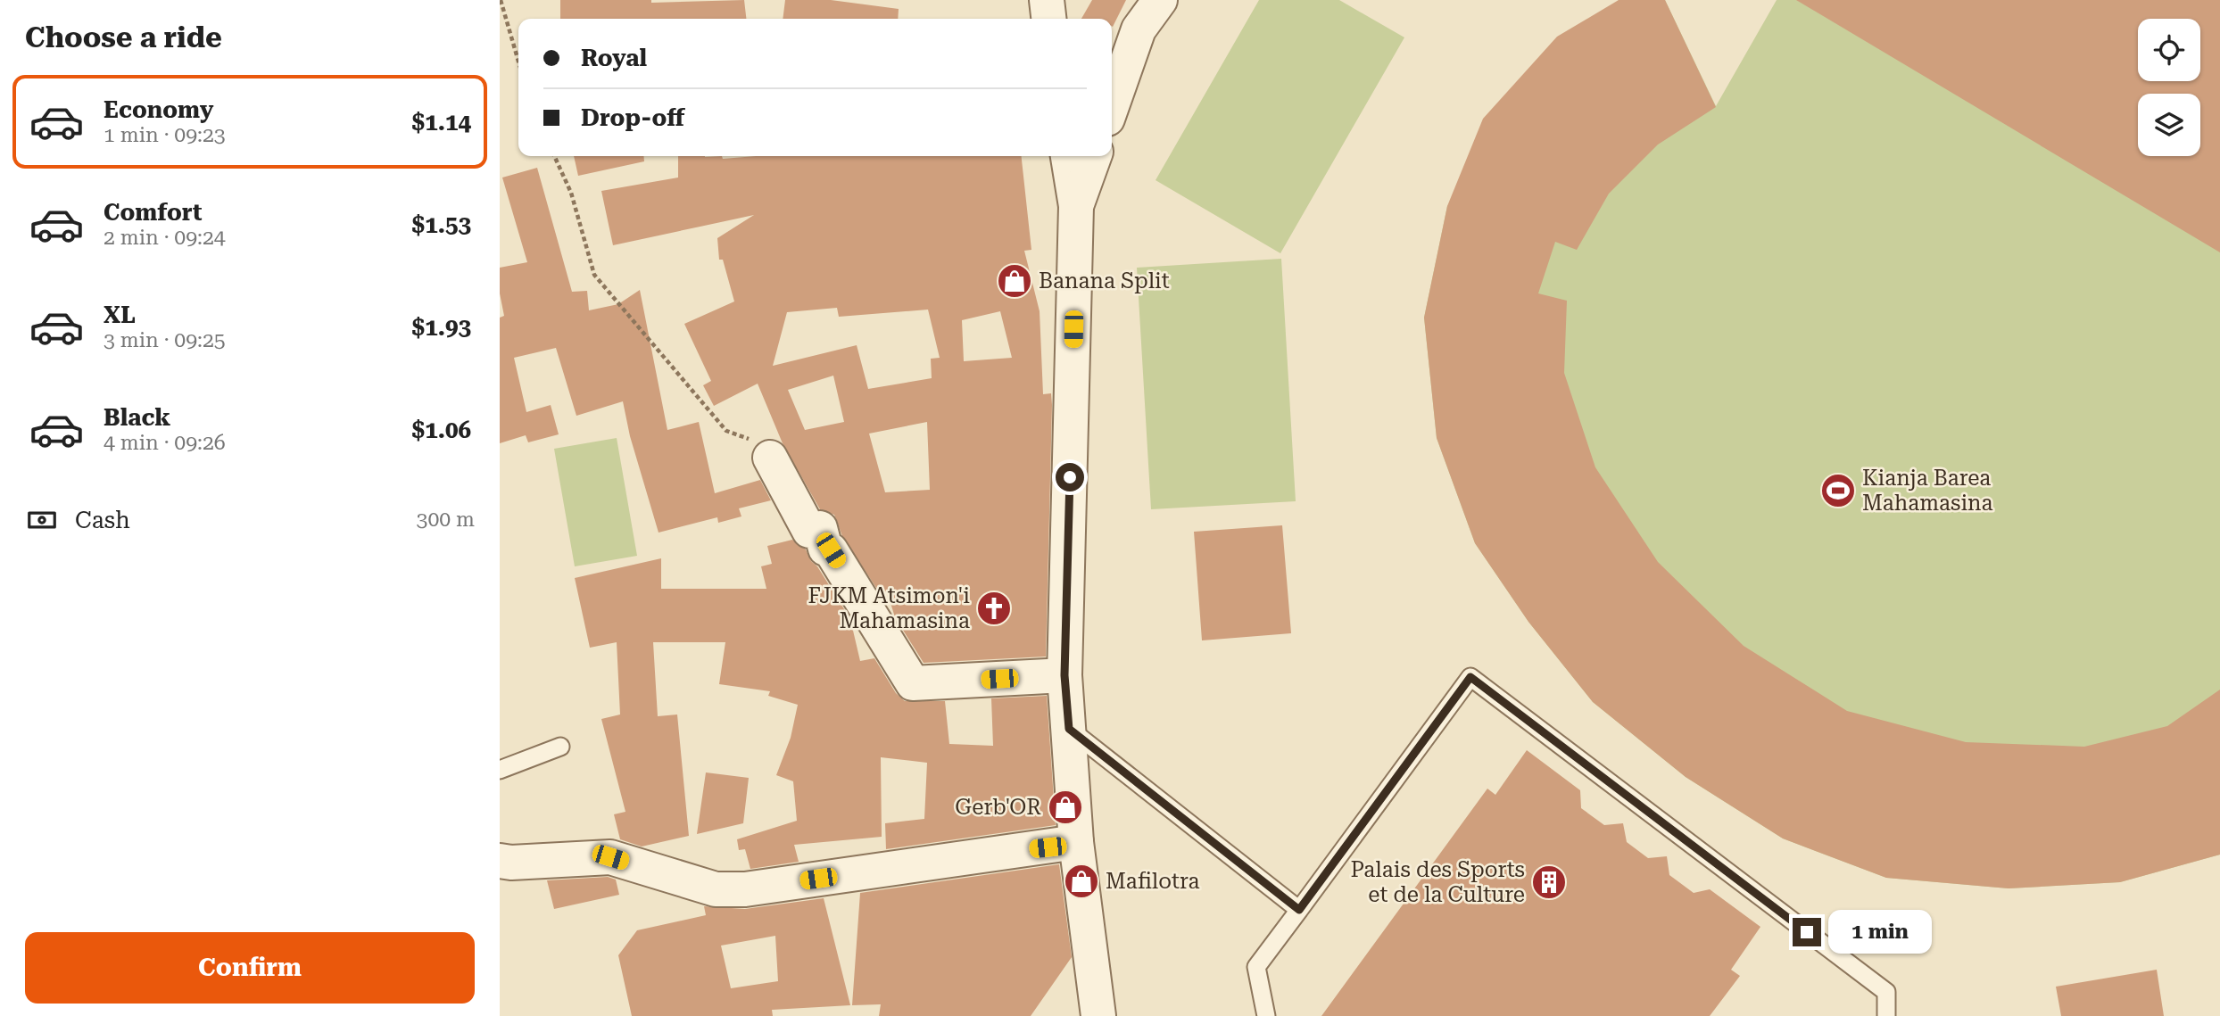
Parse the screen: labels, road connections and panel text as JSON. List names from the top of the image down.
{
  "places": {
    "shop": ["Banana Split", "Gerb'OR", "Mafilotra"],
    "sports": ["Kianja Barea Mahamasina"],
    "church": ["FJKM Atsimon'i Mahamasina"],
    "building": ["Palais des Sports et de la Culture"]
  },
  "page": {
    "heading": "Choose a ride",
    "banner": ["Royal", "Drop-off"],
    "list": [
      {
        "name": "Economy",
        "note": "1 min · 09:23",
        "value": "$1.14"
      },
      {
        "name": "Comfort",
        "note": "2 min · 09:24",
        "value": "$1.53"
      },
      {
        "name": "XL",
        "note": "3 min · 09:25",
        "value": "$1.93"
      },
      {
        "name": "Black",
        "note": "4 min · 09:26",
        "value": "$1.06"
      }
    ],
    "pay": ["Cash", "300 m"],
    "bubble": "1 min",
    "buttons": "Confirm"
  }
}
